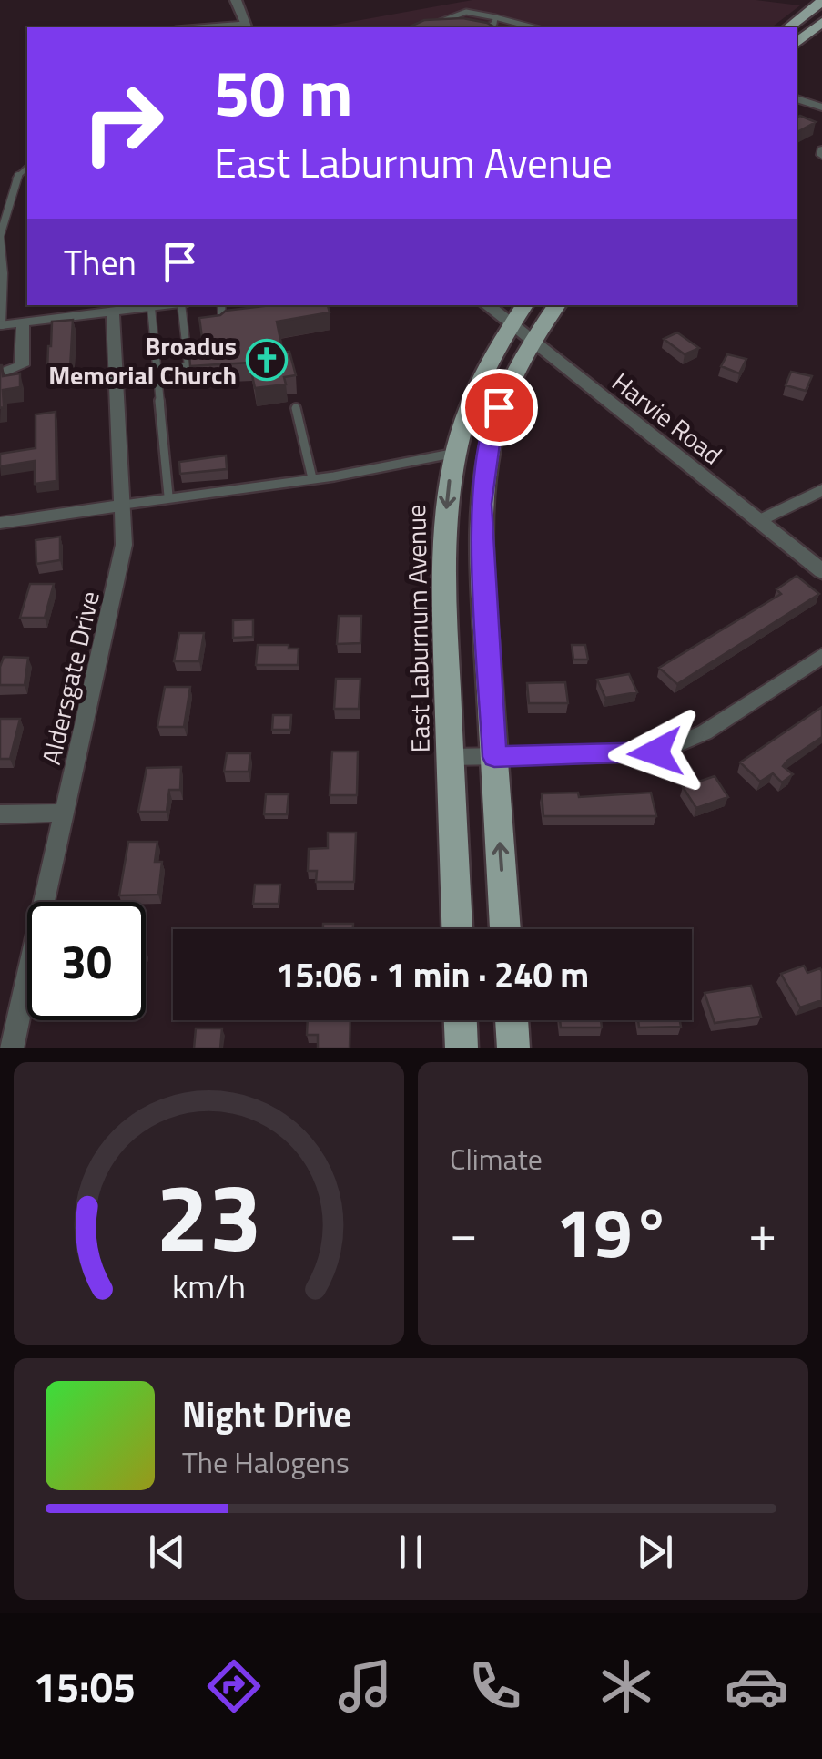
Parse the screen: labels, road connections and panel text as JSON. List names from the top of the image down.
{
  "streets": {
    "main road": ["East Laburnum Avenue"],
    "street": ["Harvie Road", "Aldersgate Drive"]
  },
  "crossings": [
    ["Harvie Road", "East Laburnum Avenue"]
  ],
  "places": {
    "church": ["Broadus Memorial Church"]
  },
  "page": {
    "turn": ["50 m", "East Laburnum Avenue"],
    "then": "Then",
    "limit": "30",
    "trip": "15:06 · 1 min · 240 m",
    "tile": "Climate",
    "heat": ["−", "19°", "+"],
    "song": ["Night Drive", "The Halogens"],
    "tabs": "15:05",
    "gauge": ["23", "km/h"]
  }
}
